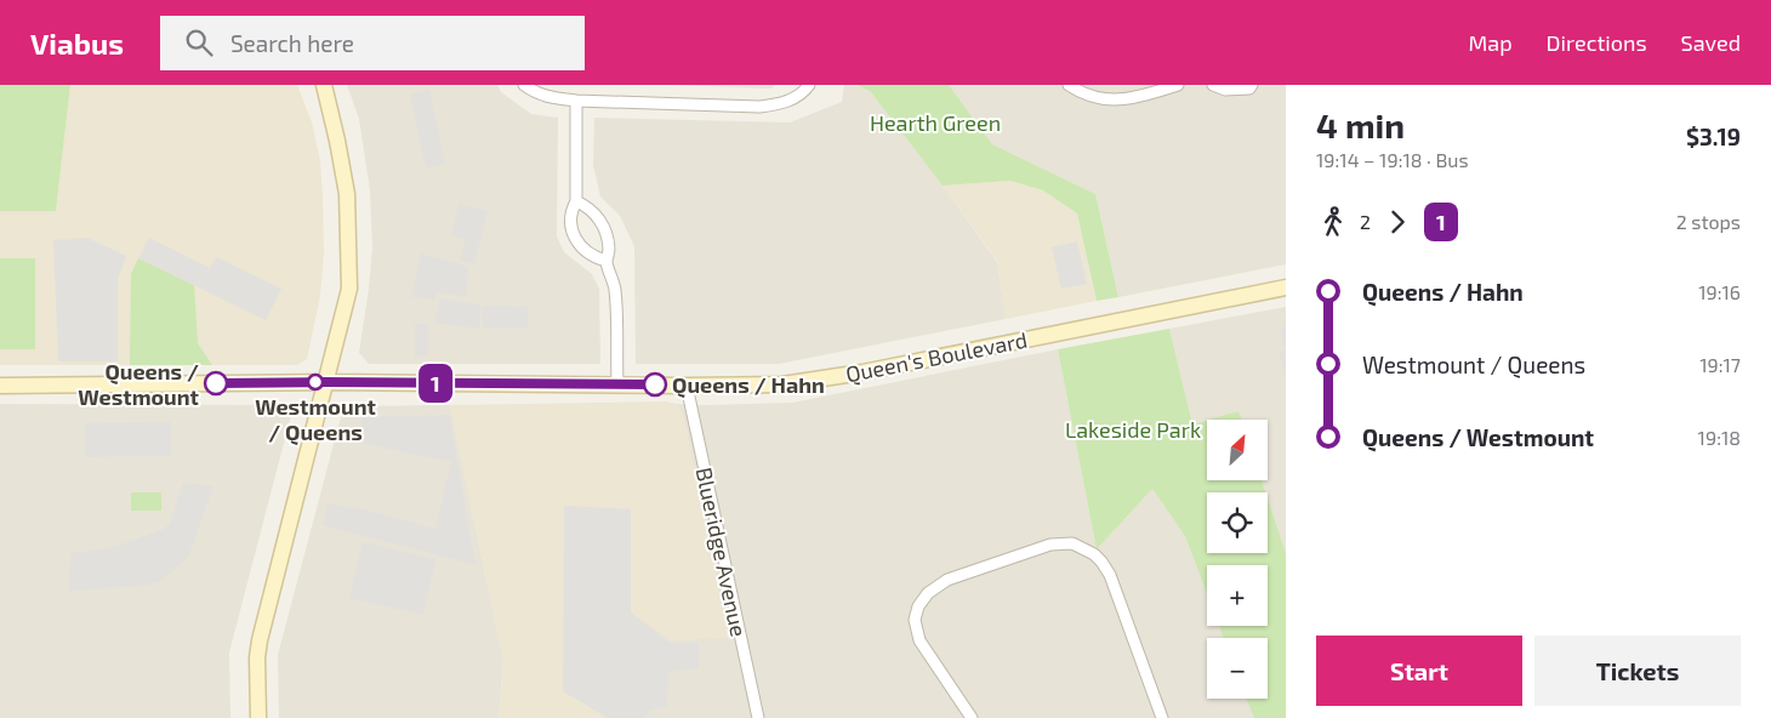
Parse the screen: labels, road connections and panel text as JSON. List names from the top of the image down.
{
  "streets": {
    "street": ["Queen's Boulevard", "Blueridge Avenue"]
  },
  "crossings": [
    ["Queen's Boulevard", "Blueridge Avenue"]
  ],
  "parks": ["Hearth Green", "Lakeside Park"],
  "places": ["Westmount / Queens", "Queens / Westmount", "Queens / Hahn"],
  "lines": ["bus line 1"],
  "north": "top right",
  "page": {
    "header": "Viabus",
    "search": "Search here",
    "nav": ["Map", "Directions", "Saved"],
    "on_map": "1",
    "heading": ["4 min", "19:14 – 19:18 · Bus", "$3.19"],
    "legs": ["2", "1", "2 stops"],
    "list": [
      {
        "name": "Queens / Hahn",
        "value": "19:16"
      },
      {
        "name": "Westmount / Queens",
        "value": "19:17"
      },
      {
        "name": "Queens / Westmount",
        "value": "19:18"
      }
    ],
    "map_buttons": ["+", "−"],
    "buttons": ["Start", "Tickets"]
  }
}
